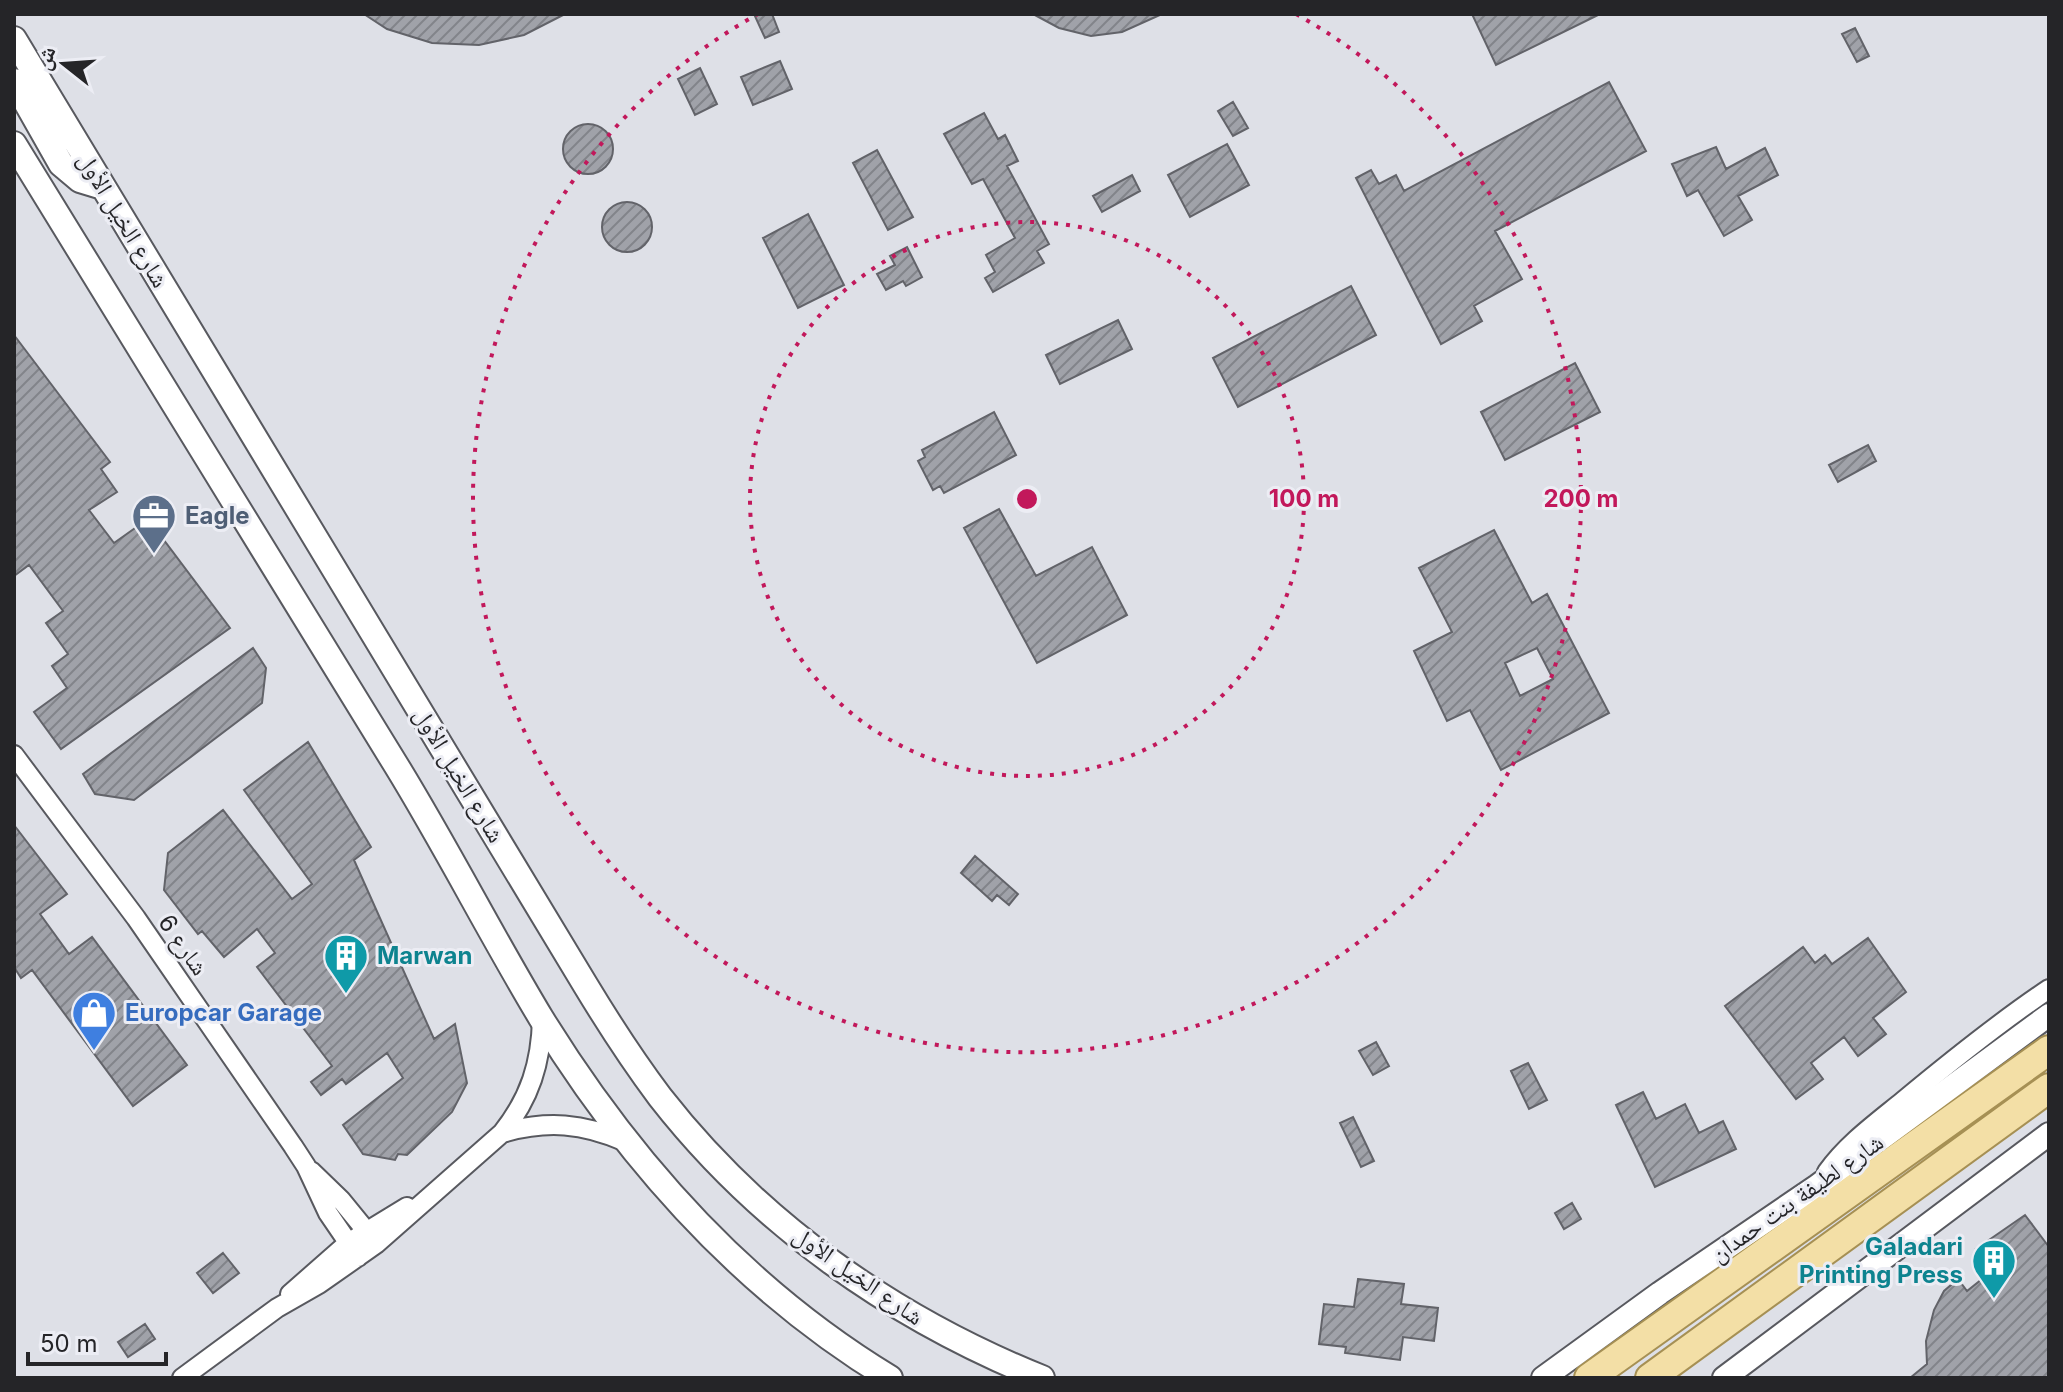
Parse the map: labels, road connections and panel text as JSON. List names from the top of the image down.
{
  "streets": {
    "main road": ["شارع الخيل الأول", "شارع لطيفة بنت حمدان"],
    "street": ["شارع 6"]
  },
  "places": {
    "office": ["Eagle"],
    "building": ["Marwan", "Galadari Printing Press"],
    "shop": ["Europcar Garage"]
  },
  "scale_bar": "50 m",
  "north": "left",
  "rings": ["100 m", "200 m"]
}
